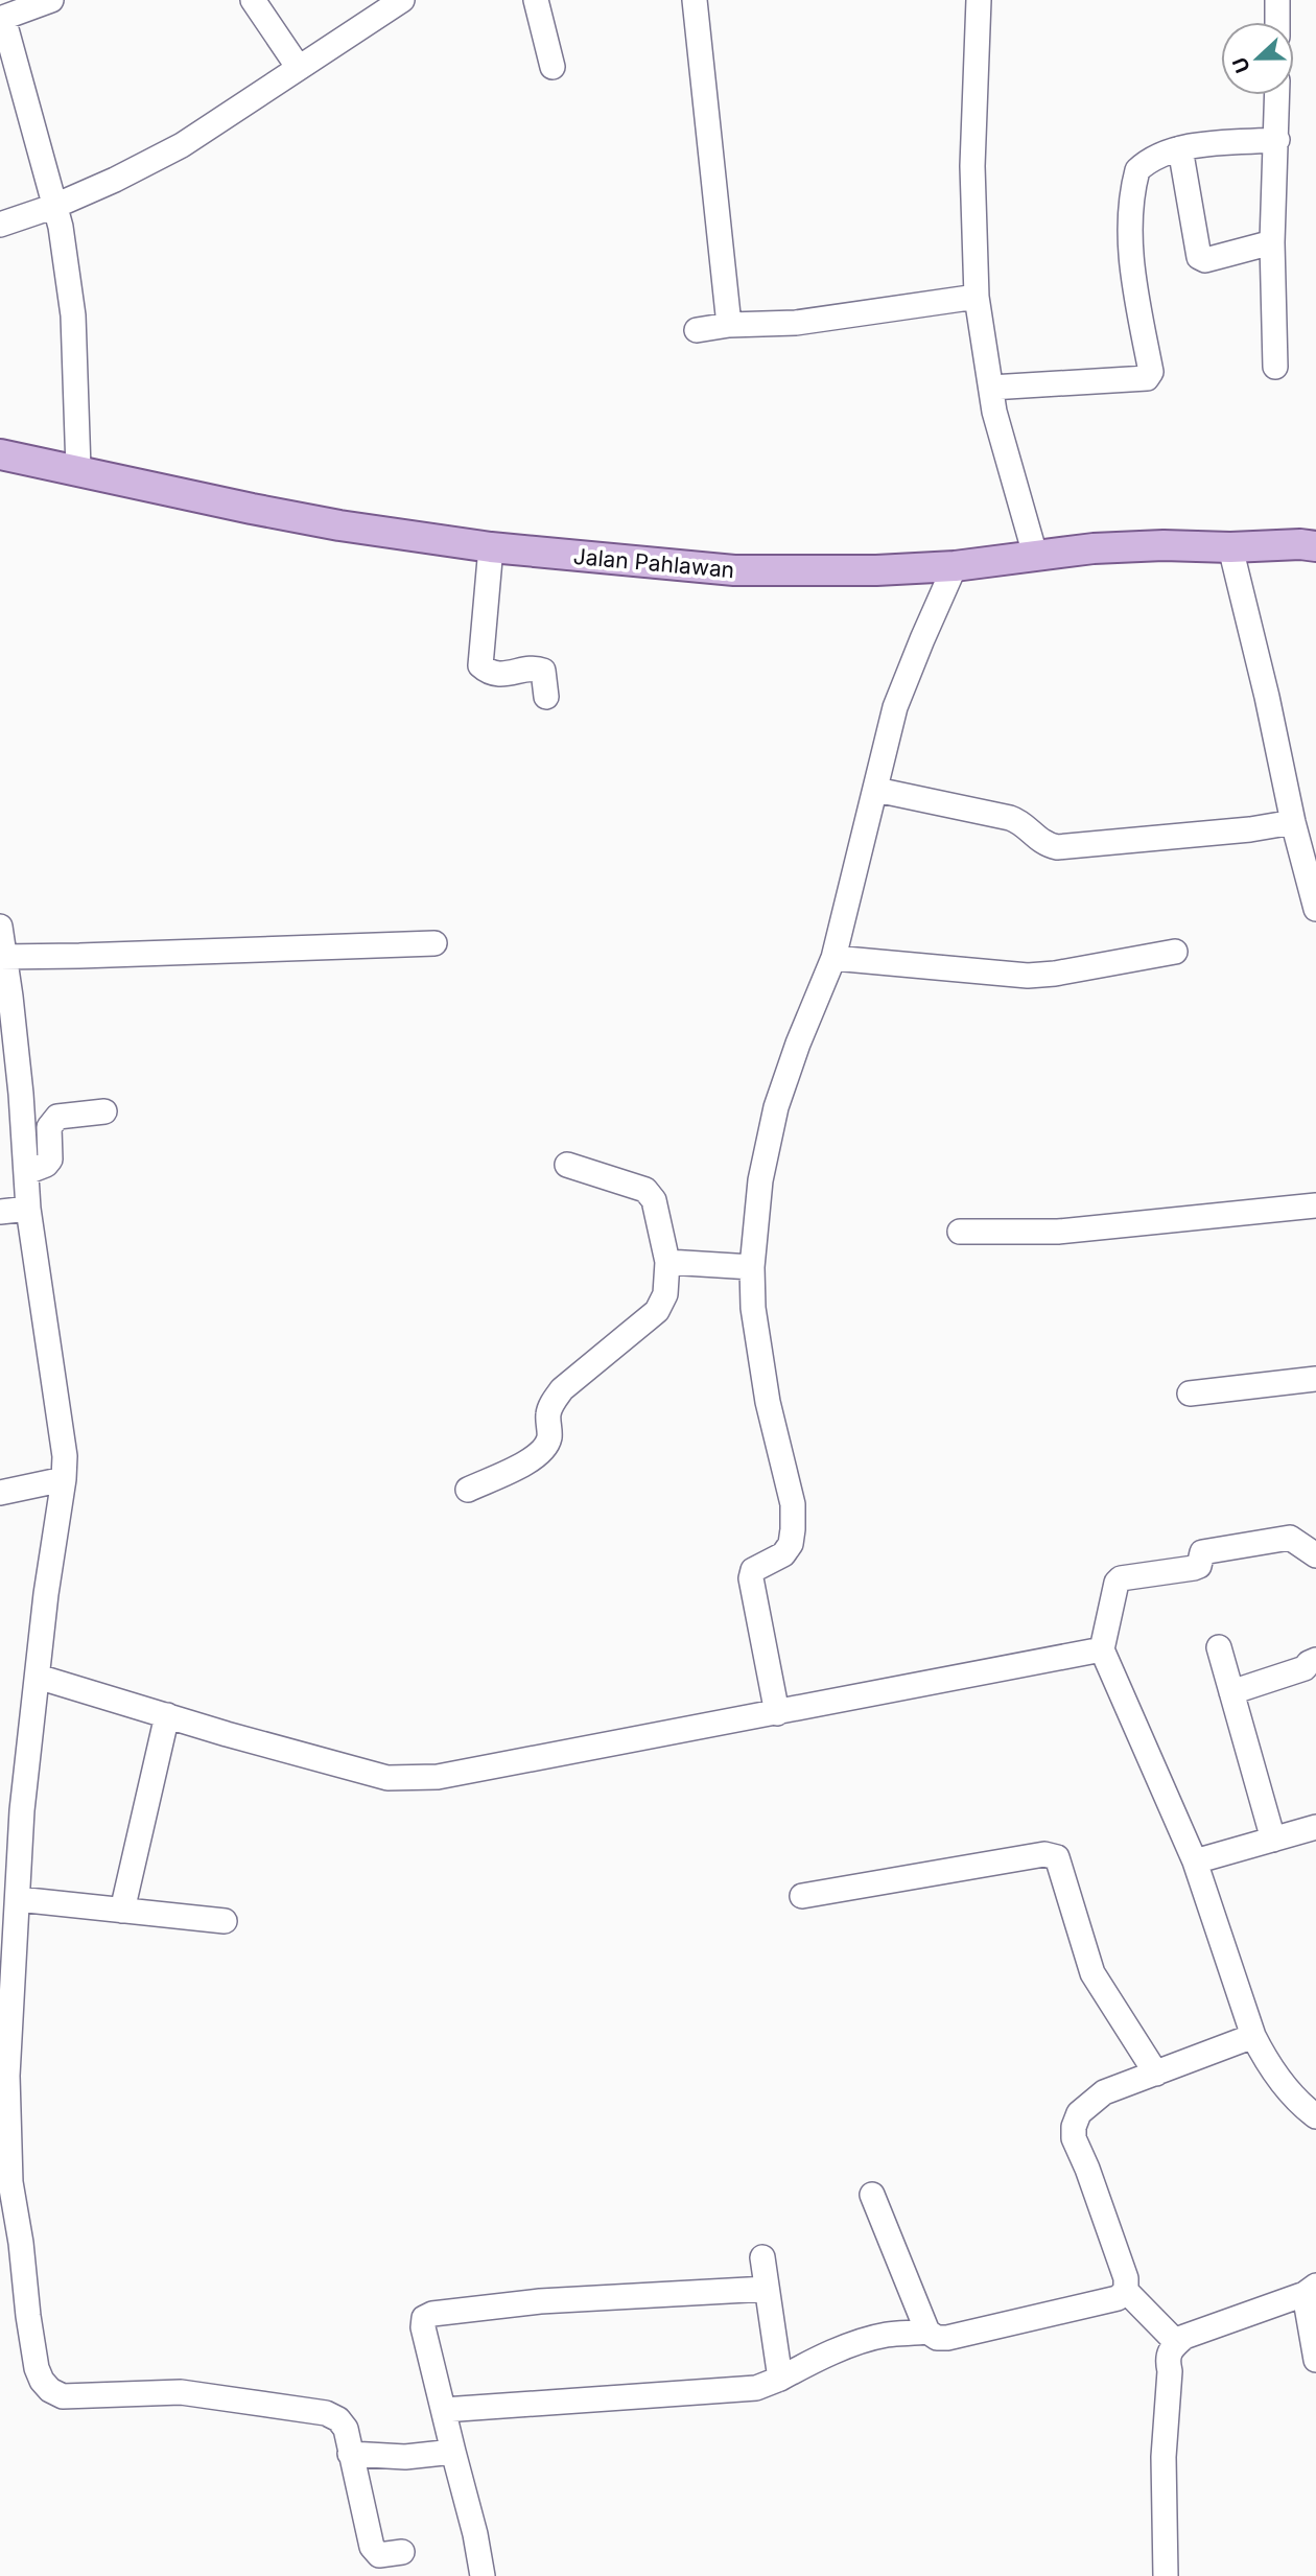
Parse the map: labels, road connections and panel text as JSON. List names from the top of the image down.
{
  "streets": {
    "main road": ["Jalan Pahlawan"]
  },
  "north": "left"
}
